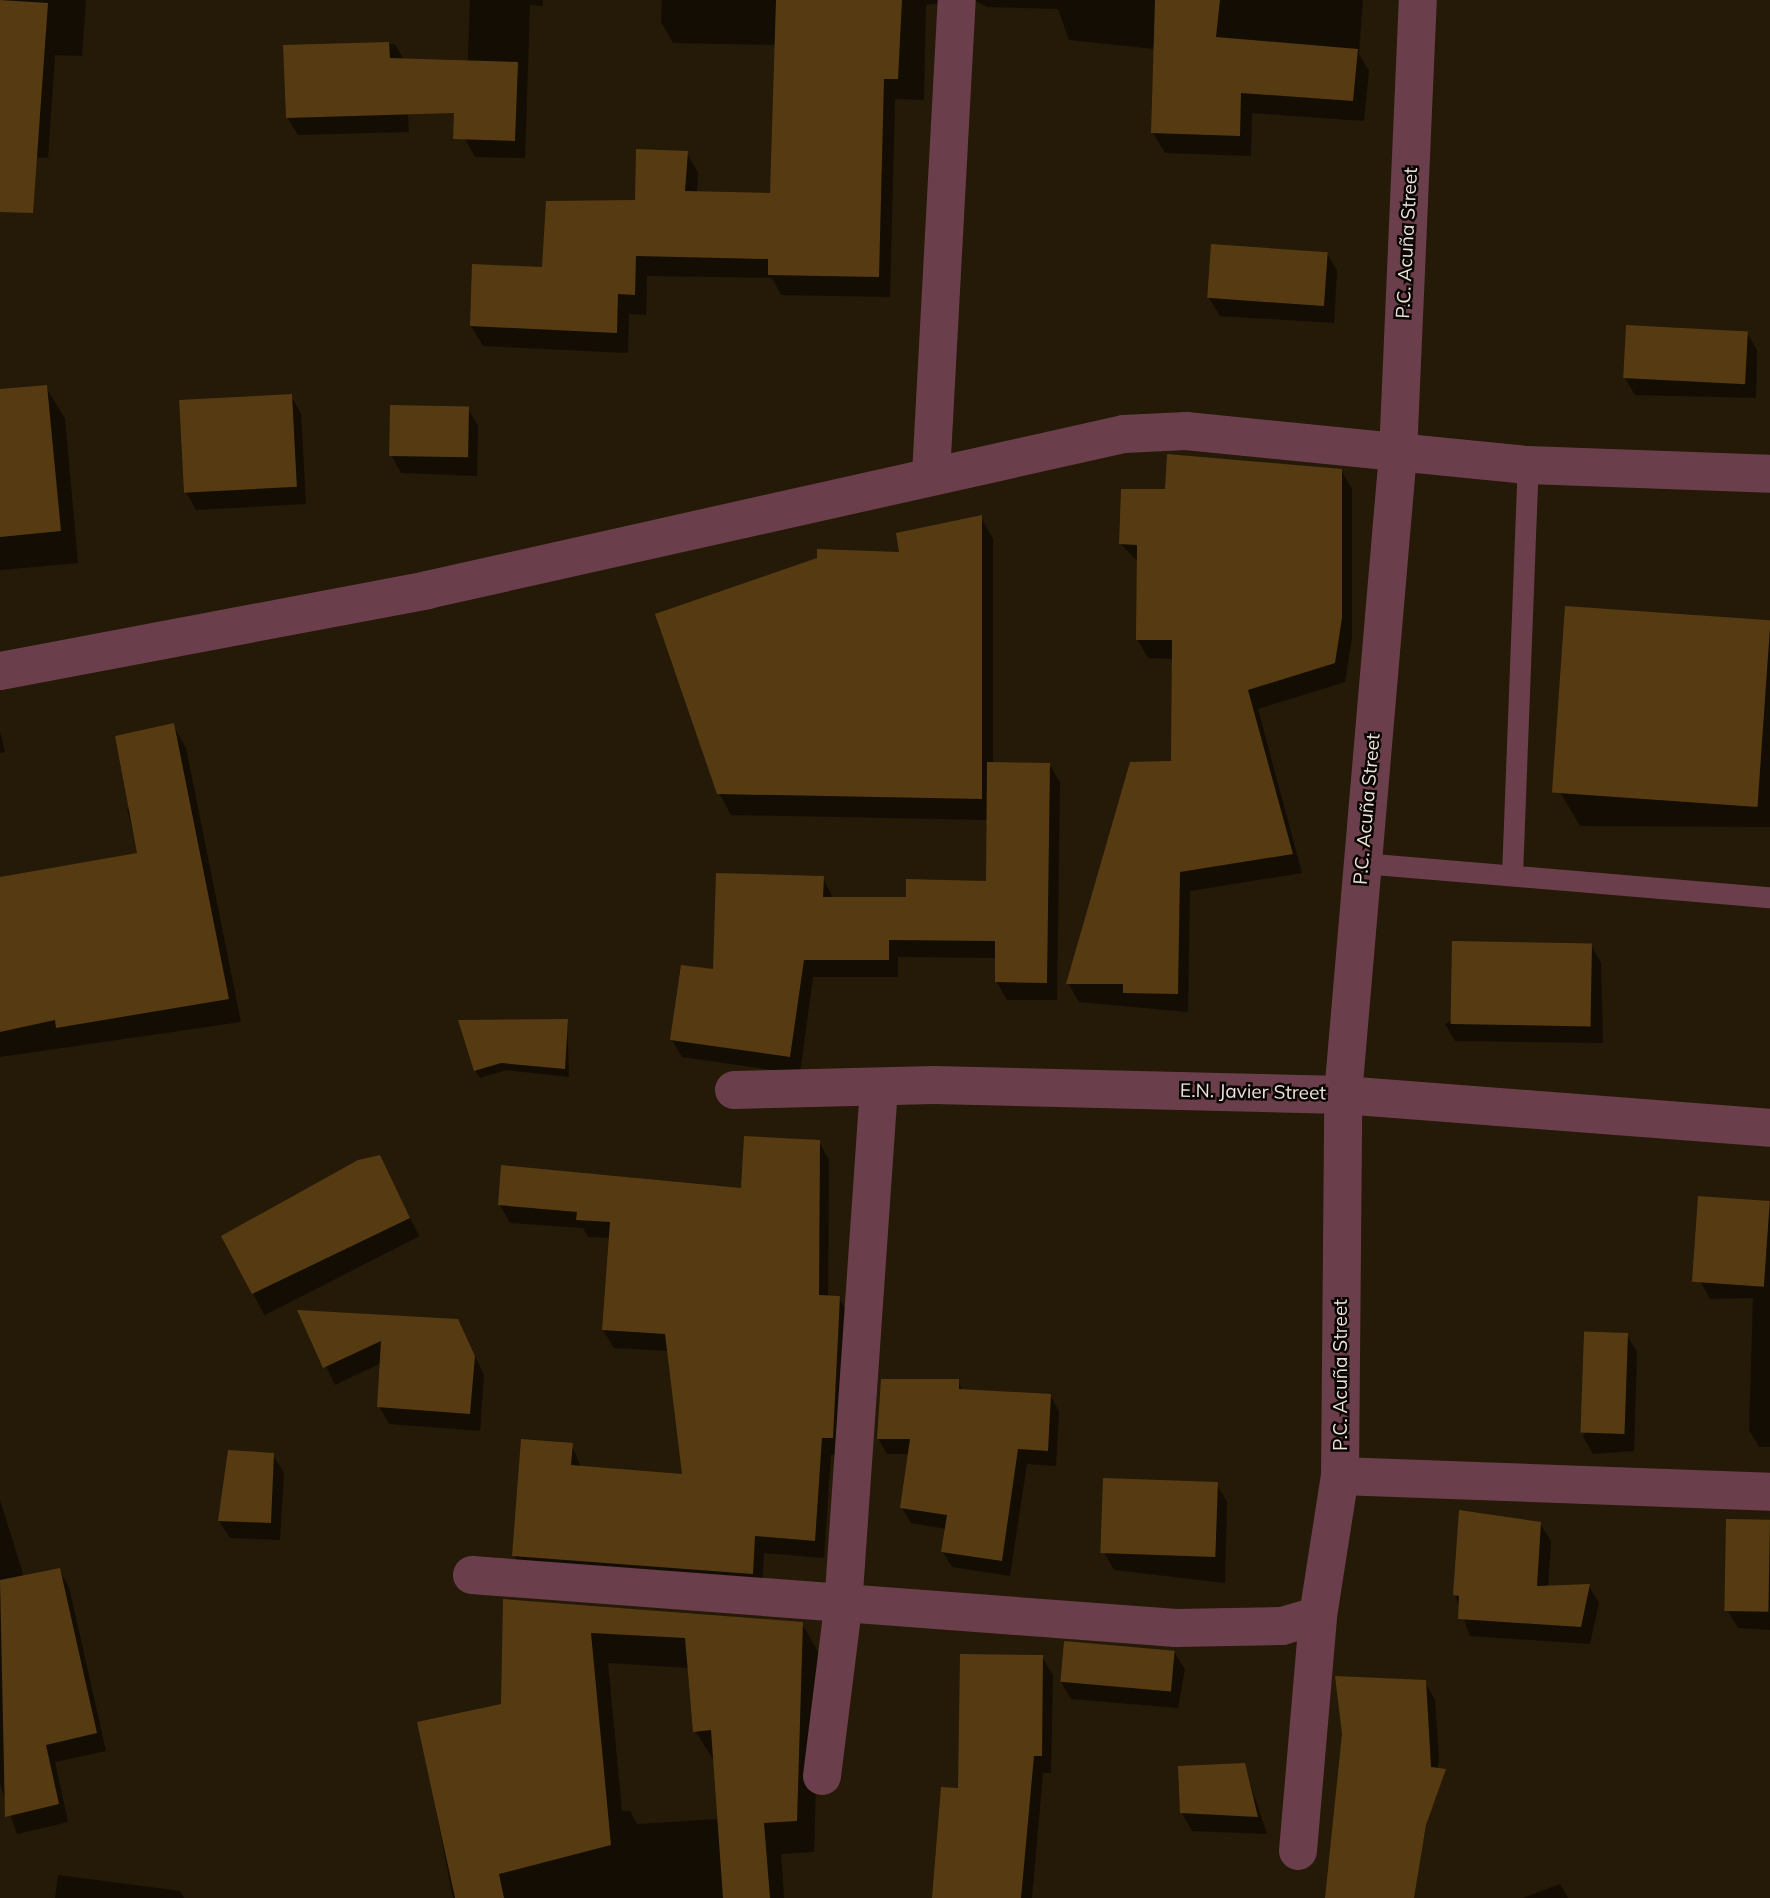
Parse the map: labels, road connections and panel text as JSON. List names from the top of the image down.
{
  "streets": {
    "street": ["P.C. Acuña Street", "E.N. Javier Street"]
  },
  "crossings": [
    ["P.C. Acuña Street", "E.N. Javier Street"]
  ]
}
